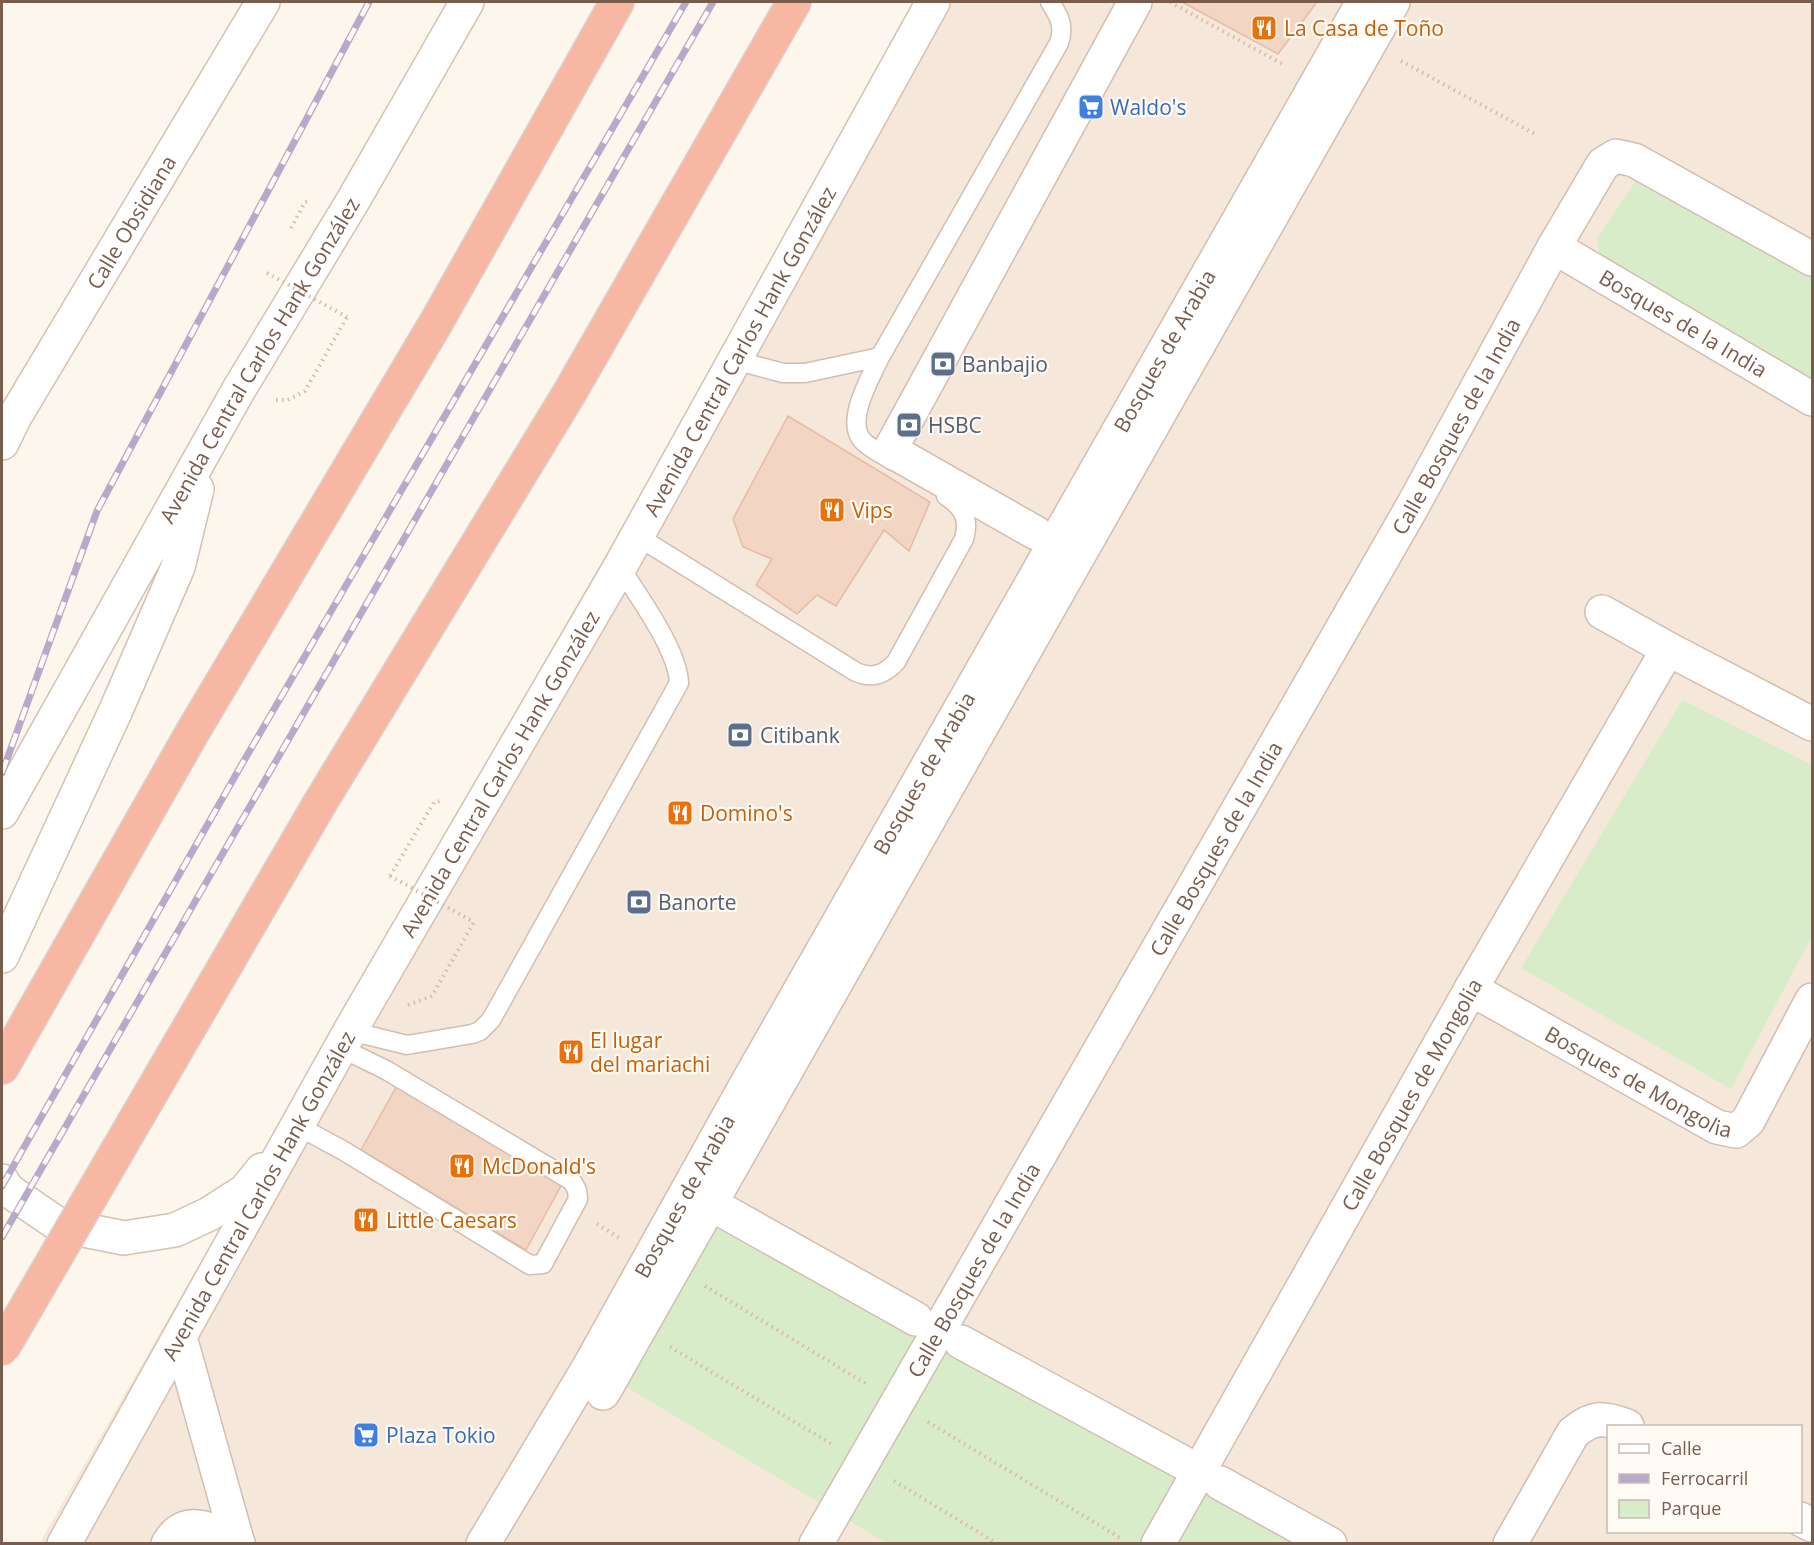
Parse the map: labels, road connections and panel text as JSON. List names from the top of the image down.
{
  "streets": {
    "street": [
      "Calle Obsidiana",
      "Bosques de la India",
      "Avenida Central Carlos Hank González",
      "Bosques de Arabia",
      "Calle Bosques de la India",
      "Bosques de Mongolia",
      "Calle Bosques de Mongolia"
    ]
  },
  "crossings": [
    ["Bosques de la India", "Calle Bosques de la India"],
    ["Bosques de Mongolia", "Calle Bosques de Mongolia"]
  ],
  "places": {
    "restaurant": [
      "La Casa de Toño",
      "Vips",
      "Domino's",
      "El lugar del mariachi",
      "McDonald's",
      "Little Caesars"
    ],
    "supermarket": ["Waldo's", "Plaza Tokio"],
    "bank": [
      "Banbajio",
      "HSBC",
      "Citibank",
      "Banorte"
    ]
  },
  "legend": ["Calle", "Ferrocarril", "Parque"]
}
